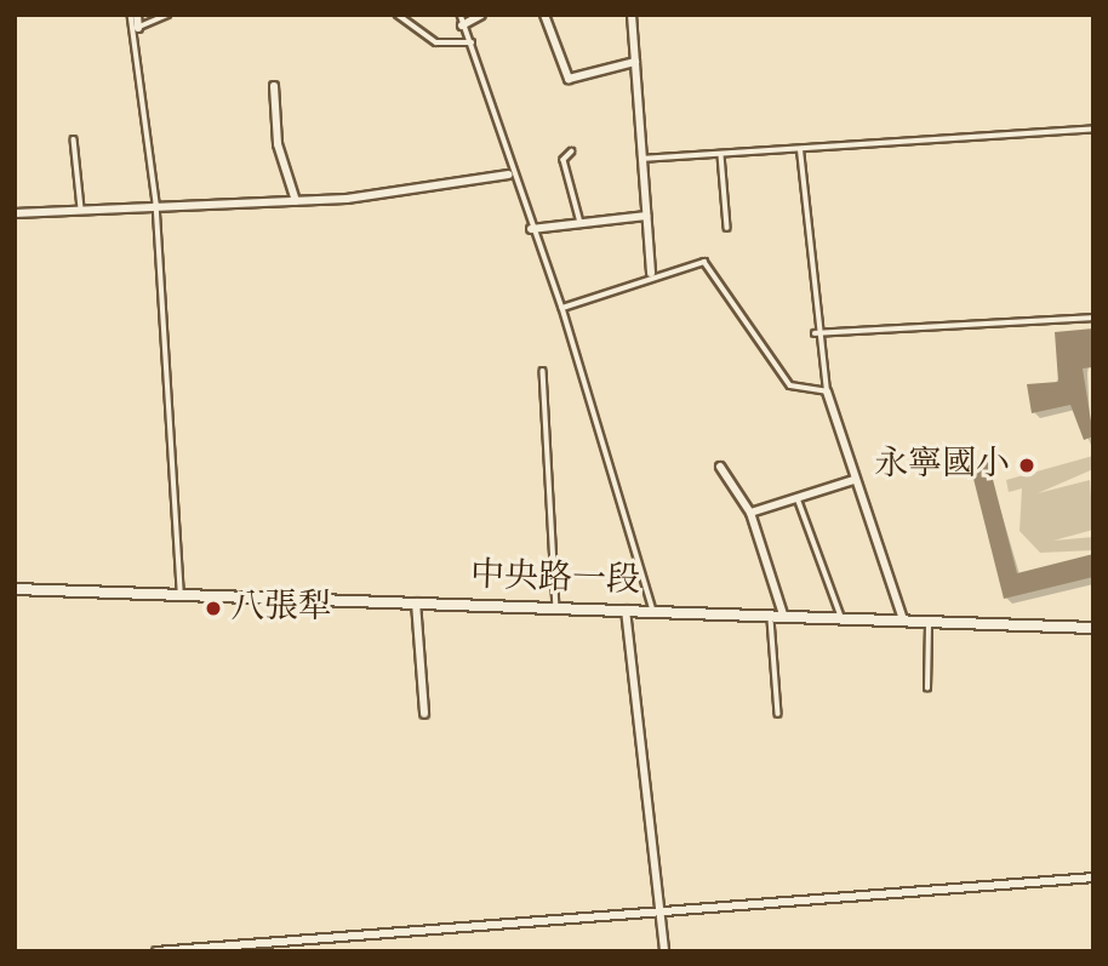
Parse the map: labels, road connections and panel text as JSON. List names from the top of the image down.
{
  "streets": {
    "street": ["中央路一段"]
  },
  "places": ["永寧國小", "八張犁"]
}
